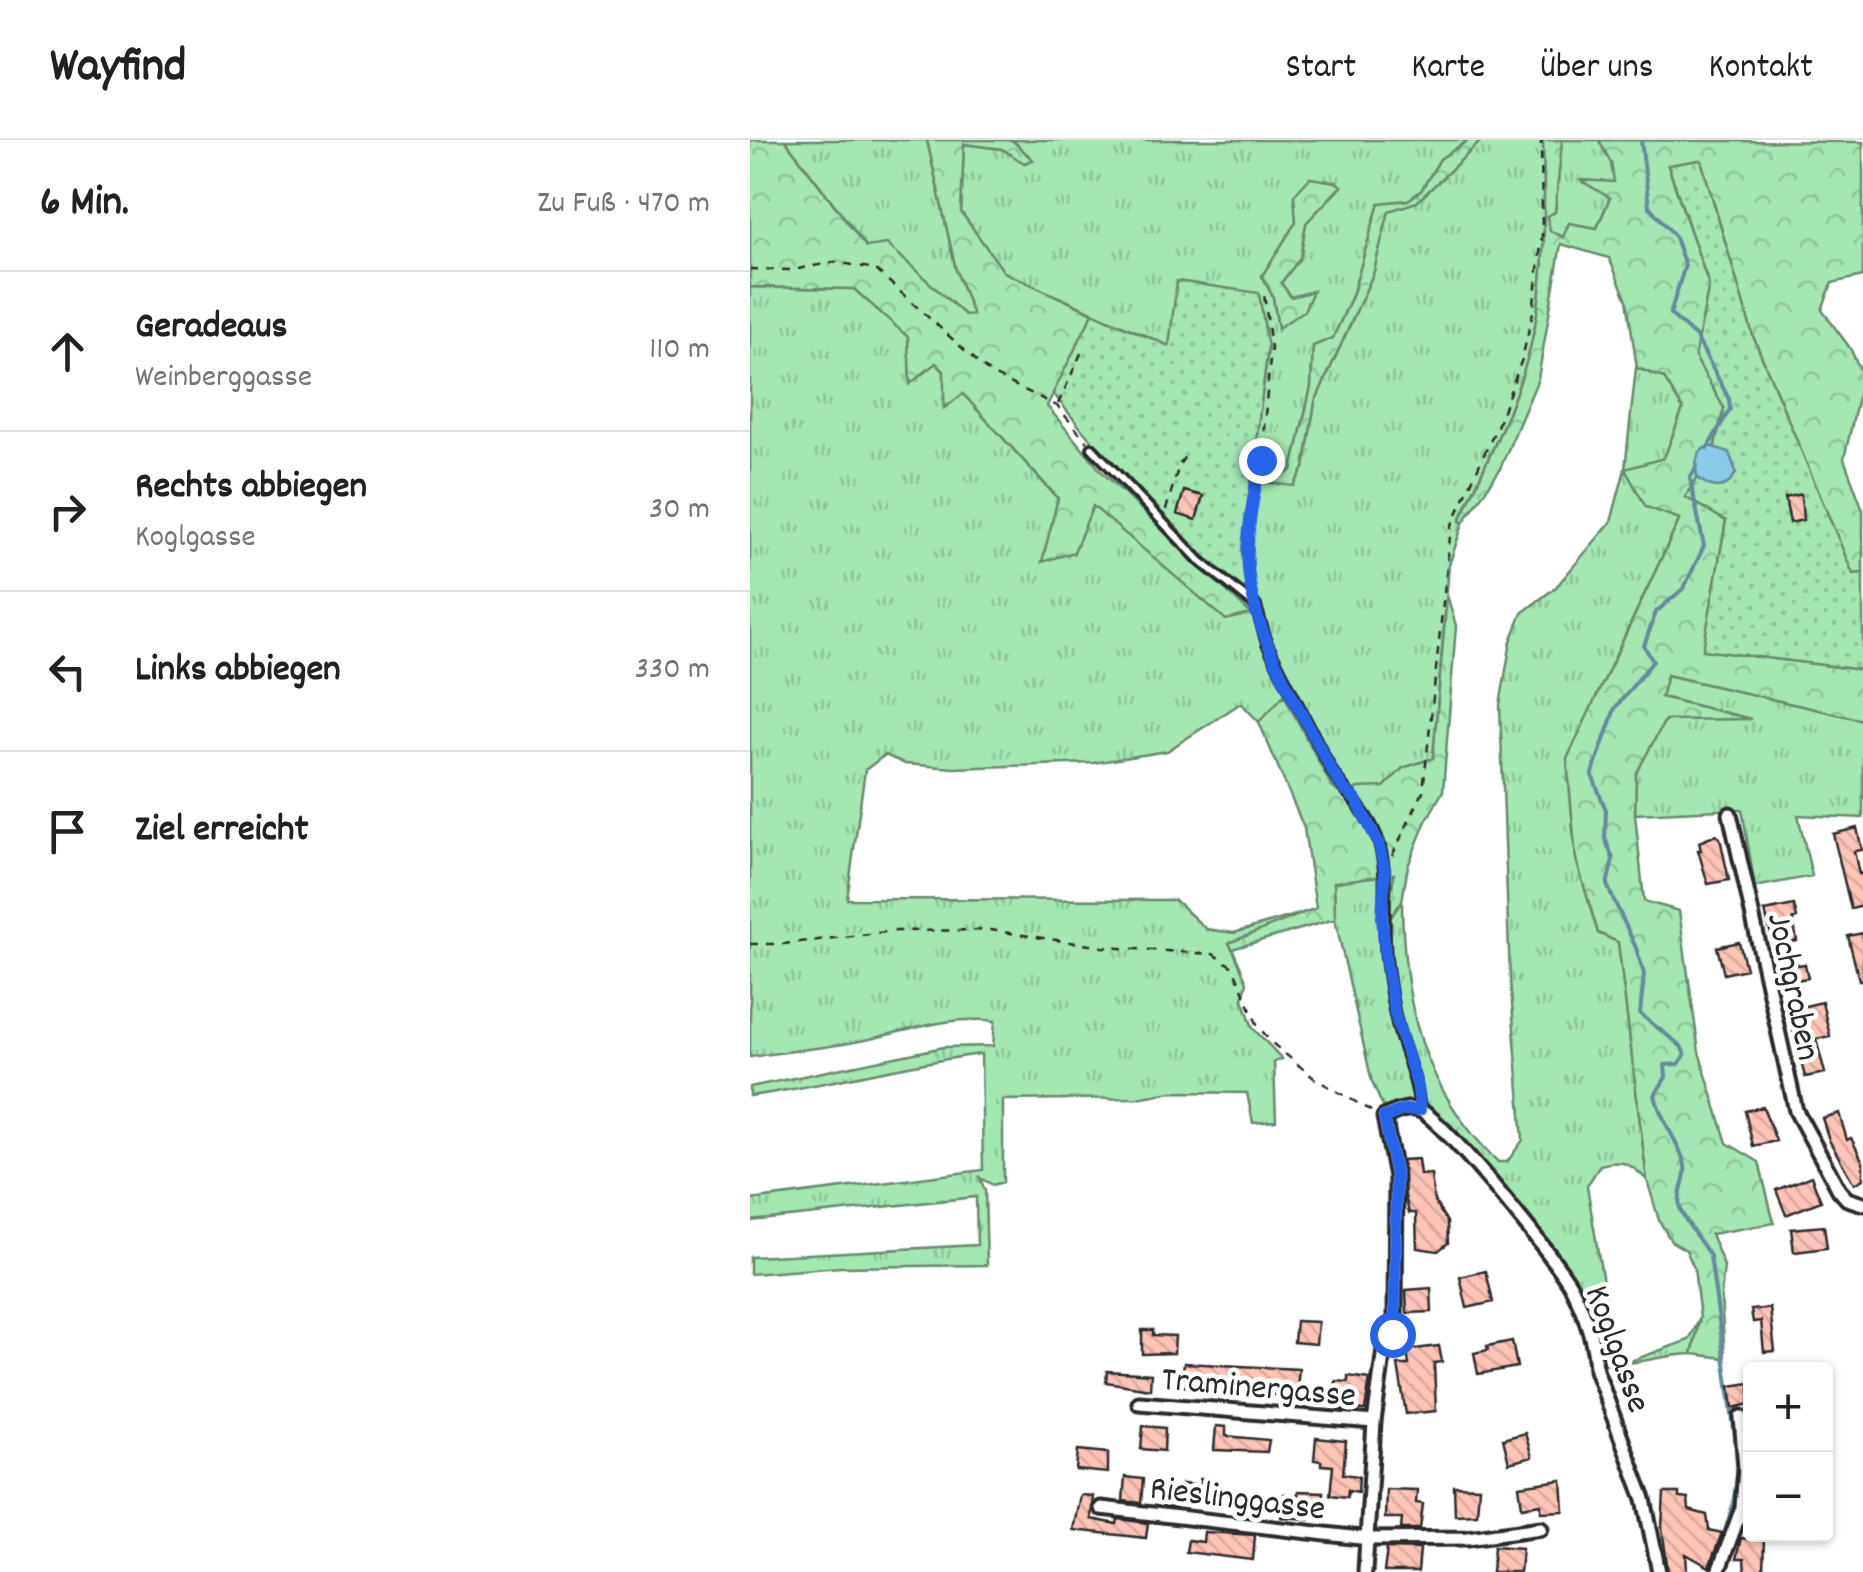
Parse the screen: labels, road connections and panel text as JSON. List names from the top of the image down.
{
  "streets": {
    "street": [
      "Jochgraben",
      "Koglgasse",
      "Traminergasse",
      "Rieslinggasse"
    ]
  },
  "page": {
    "header": "Wayfind",
    "nav": [
      "Start",
      "Karte",
      "Über uns",
      "Kontakt"
    ],
    "heading": ["6 Min.", "Zu Fuß · 470 m"],
    "list": [
      ["Geradeaus", "Weinberggasse", "110 m"],
      ["Rechts abbiegen", "Koglgasse", "30 m"],
      ["Links abbiegen", "330 m"],
      "Ziel erreicht"
    ],
    "map_buttons": ["+", "−"]
  }
}
